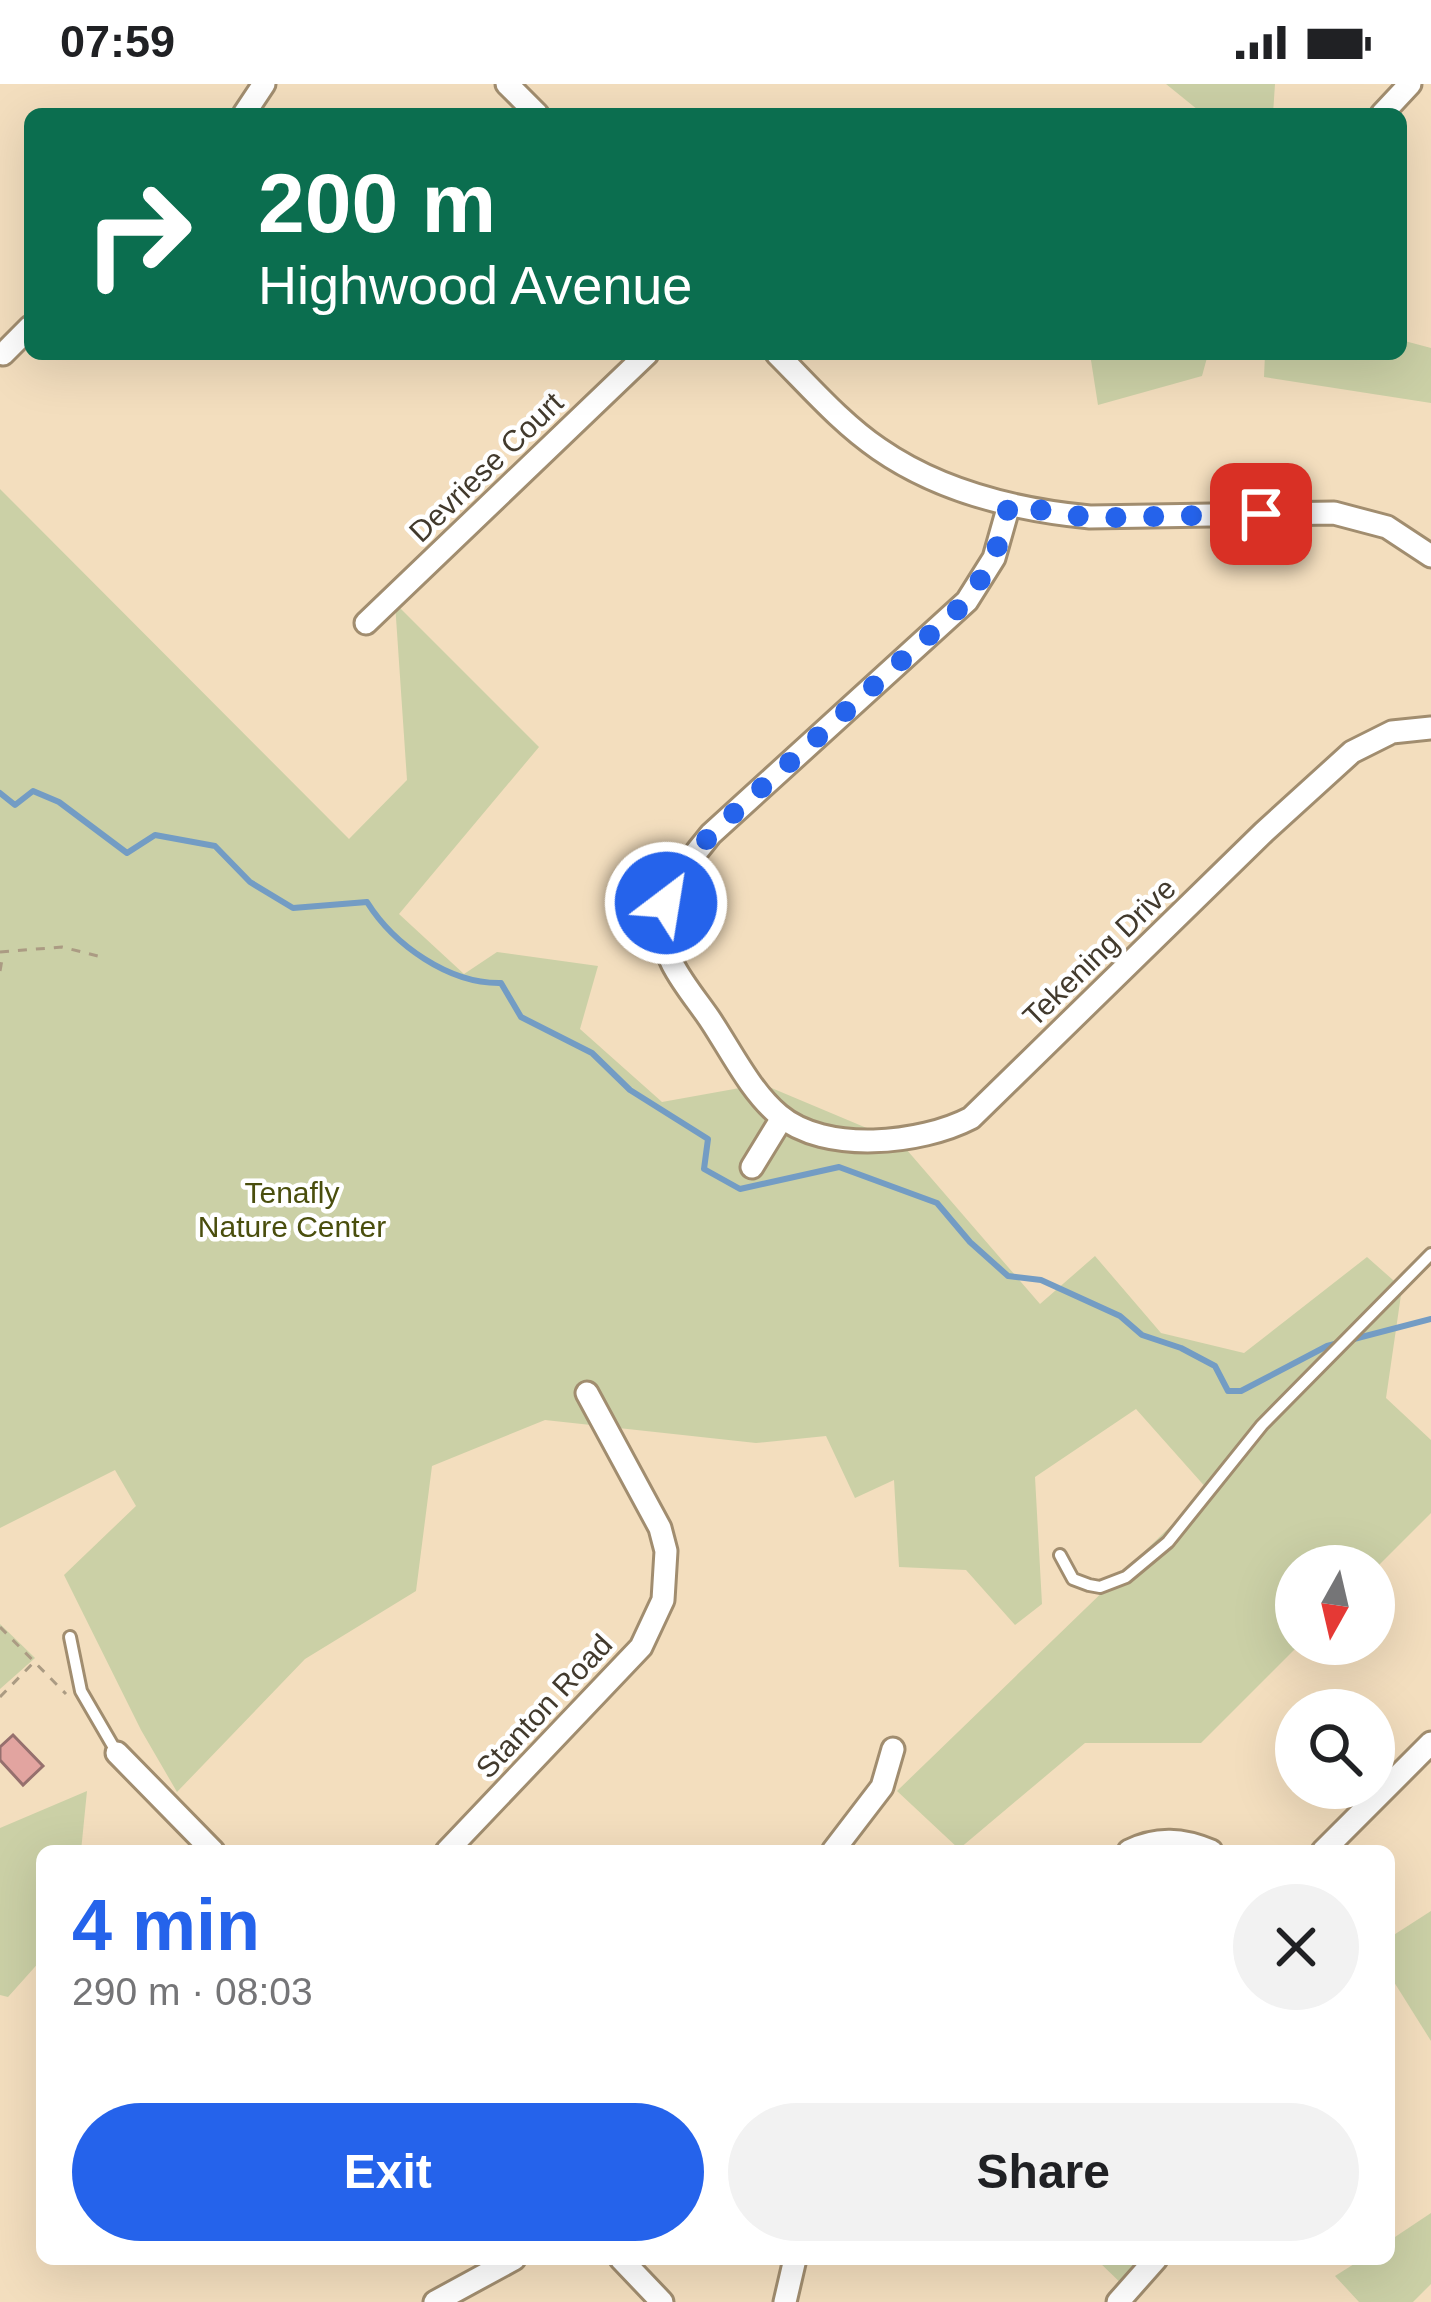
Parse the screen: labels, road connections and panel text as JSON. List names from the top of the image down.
{
  "streets": {
    "street": ["Devriese Court", "Tekening Drive", "Stanton Road"]
  },
  "parks": ["Tenafly Nature Center"],
  "north": "bottom",
  "page": {
    "status": "07:59",
    "turn": ["200 m", "Highwood Avenue"],
    "heading": ["4 min", "290 m · 08:03"],
    "buttons": ["Exit", "Share"]
  }
}
